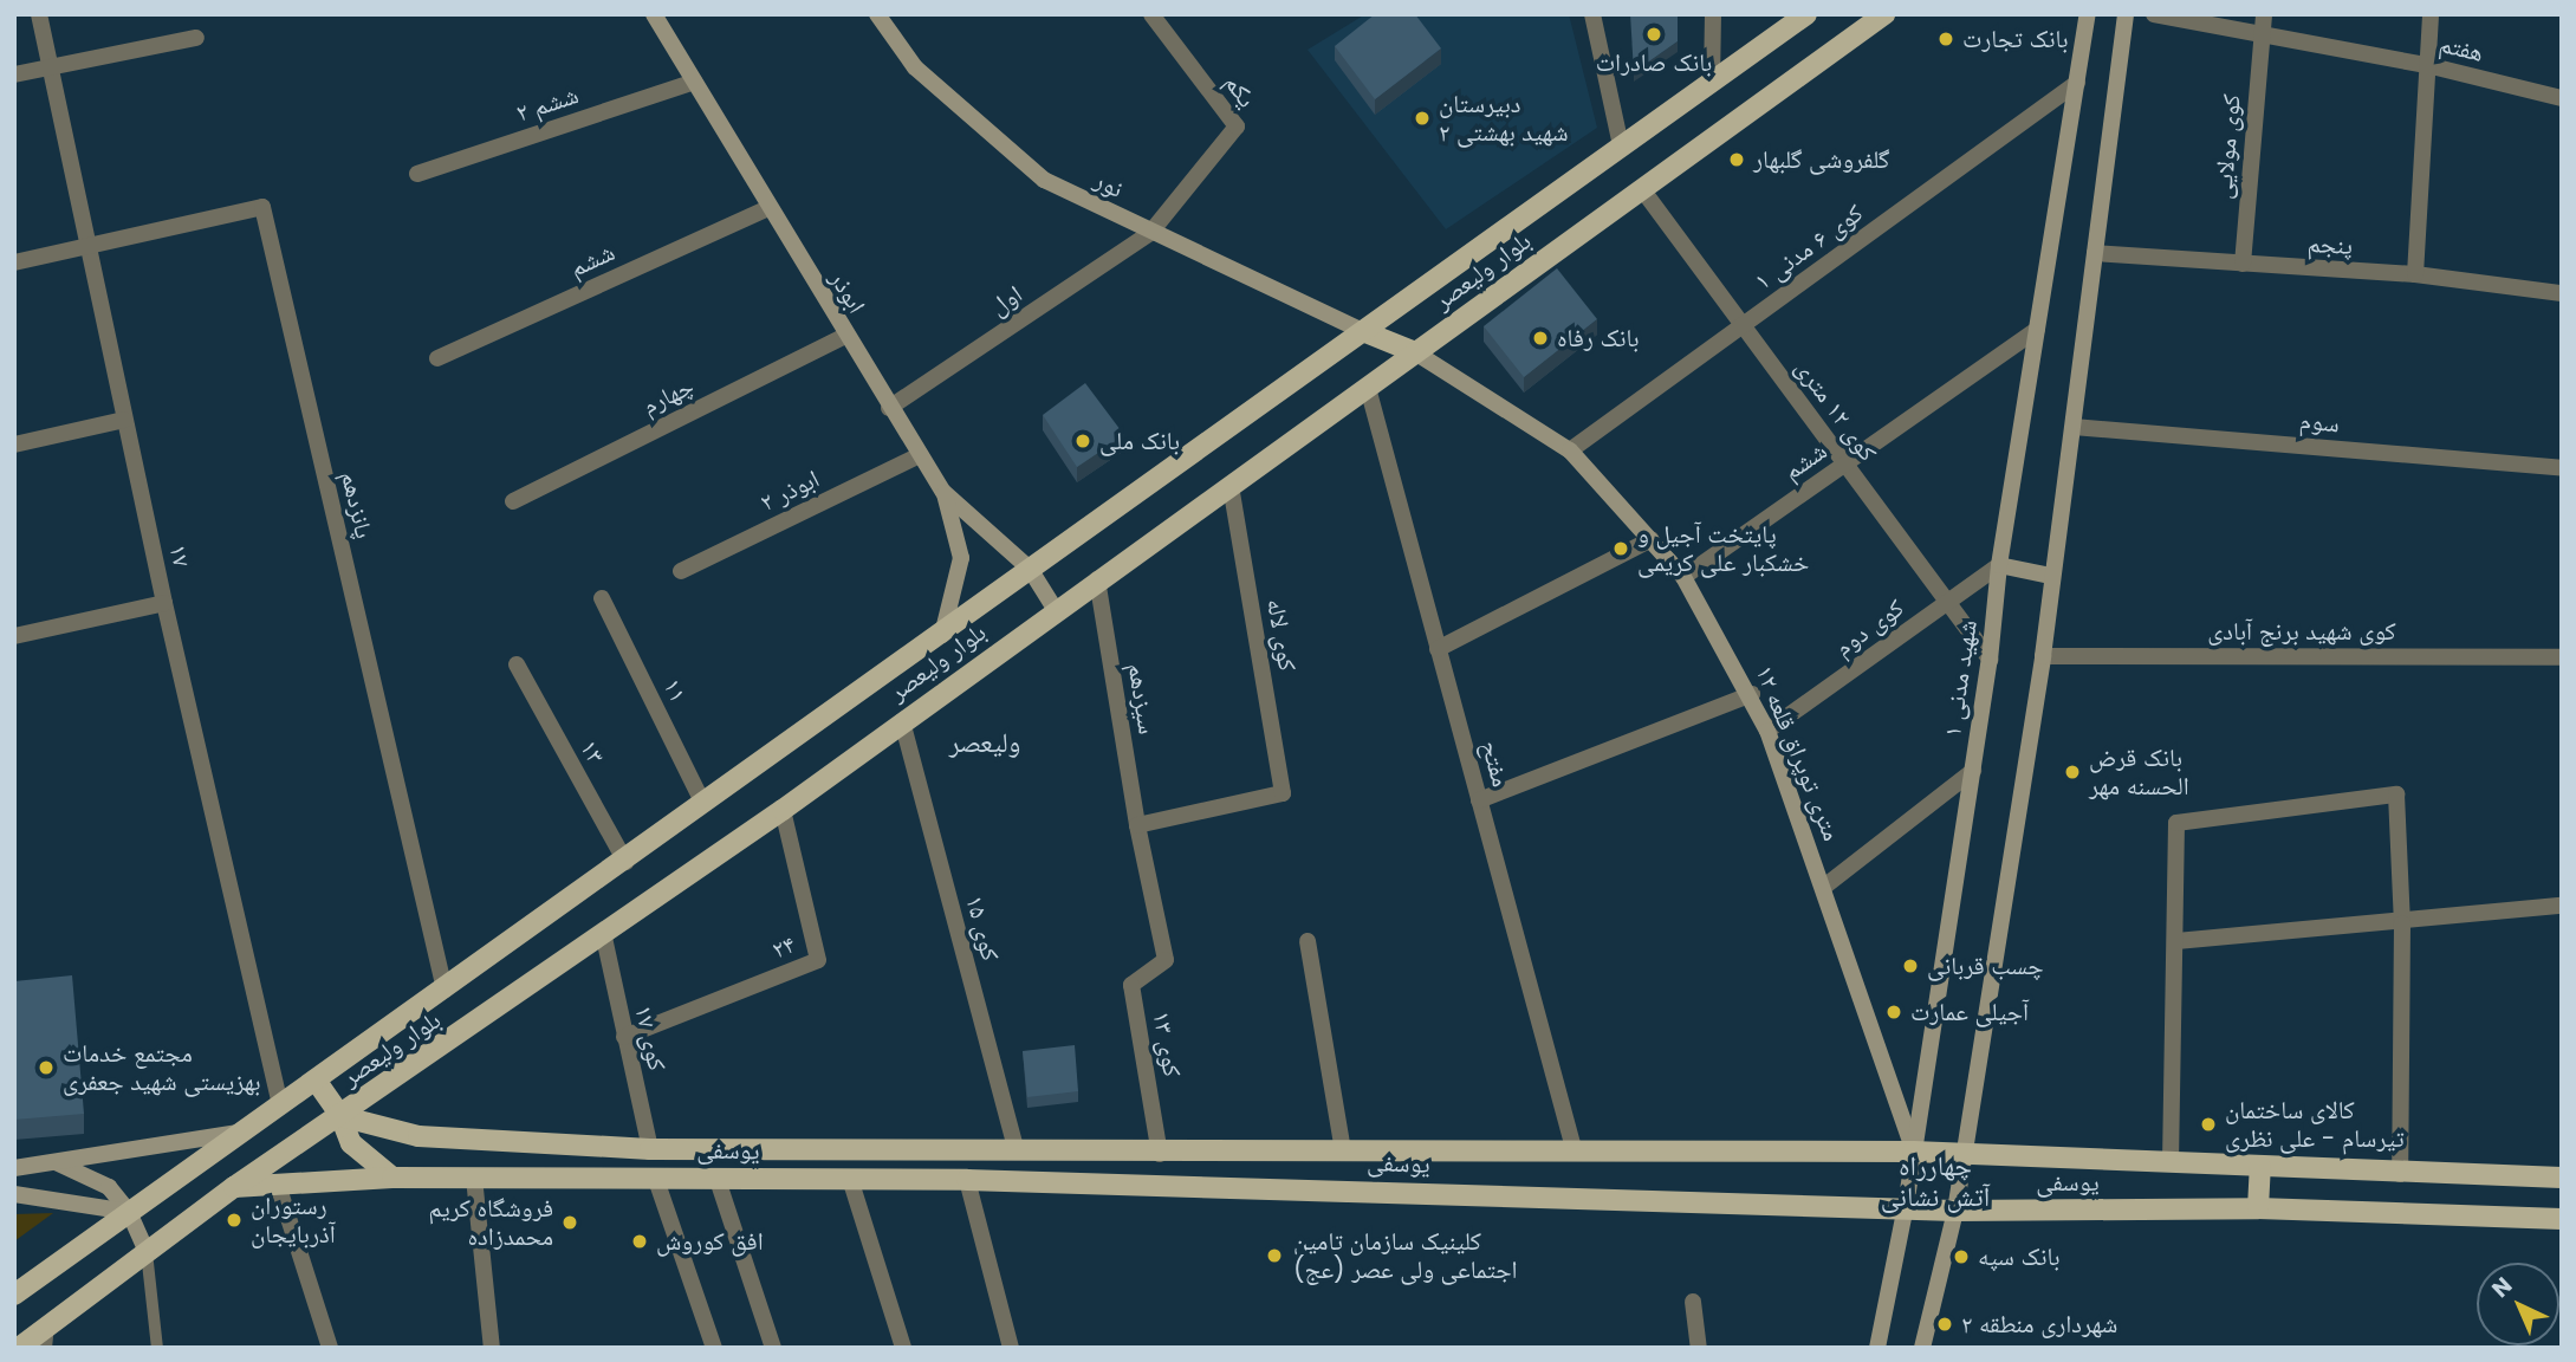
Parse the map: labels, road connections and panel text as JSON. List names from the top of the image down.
{
  "streets": {
    "main road": [
      "نور",
      "بلوار ولیعصر",
      "ابوذر",
      "شهید مدنی ۱",
      "۱۲ متری توپراق قلعه",
      "یوسفی"
    ],
    "street": [
      "هفتم",
      "یکم",
      "ششم ۲",
      "کوی مولایی",
      "پنجم",
      "کوی ۶ مدنی ۱",
      "ششم",
      "اول",
      "چهارم",
      "کوی ۱۲ متری",
      "سوم",
      "۲ ابوذر",
      "پانزدهم",
      "۱۷",
      "کوی دوم",
      "کوی شهید برنج آبادی",
      "کوی لاله",
      "۱۱",
      "سیزدهم",
      "۱۳",
      "مفتح",
      "کوی ۱۵",
      "۲۴",
      "کوی ۱۷",
      "کوی ۱۳"
    ]
  },
  "crossings": [
    ["هفتم", "کوی مولایی"],
    ["یکم", "نور"],
    ["یکم", "اول"],
    ["ششم ۲", "ابوذر"],
    ["کوی مولایی", "پنجم"],
    ["نور", "بلوار ولیعصر"],
    ["نور", "اول"],
    ["کوی ۶ مدنی ۱", "کوی ۱۲ متری"],
    ["کوی ۶ مدنی ۱", "شهید مدنی ۱"],
    ["کوی ۶ مدنی ۱", "۱۲ متری توپراق قلعه"],
    ["ششم", "ابوذر"],
    ["ششم", "کوی ۱۲ متری"],
    ["ششم", "شهید مدنی ۱"],
    ["ششم", "۱۲ متری توپراق قلعه"],
    ["بلوار ولیعصر", "ابوذر"],
    ["بلوار ولیعصر", "کوی ۱۲ متری"],
    ["بلوار ولیعصر", "پانزدهم"],
    ["بلوار ولیعصر", "۱۷"],
    ["بلوار ولیعصر", "کوی لاله"],
    ["بلوار ولیعصر", "۱۱"],
    ["بلوار ولیعصر", "سیزدهم"],
    ["بلوار ولیعصر", "۱۳"],
    ["بلوار ولیعصر", "۱۲ متری توپراق قلعه"],
    ["بلوار ولیعصر", "مفتح"],
    ["بلوار ولیعصر", "کوی ۱۵"],
    ["بلوار ولیعصر", "۲۴"],
    ["بلوار ولیعصر", "کوی ۱۷"],
    ["بلوار ولیعصر", "یوسفی"],
    ["ابوذر", "اول"],
    ["ابوذر", "چهارم"],
    ["ابوذر", "۲ ابوذر"],
    ["کوی ۱۲ متری", "کوی دوم"],
    ["کوی ۱۲ متری", "شهید مدنی ۱"],
    ["پانزدهم", "۱۷"],
    ["کوی دوم", "شهید مدنی ۱"],
    ["کوی دوم", "۱۲ متری توپراق قلعه"],
    ["کوی لاله", "سیزدهم"],
    ["شهید مدنی ۱", "۱۲ متری توپراق قلعه"],
    ["شهید مدنی ۱", "یوسفی"],
    ["سیزدهم", "کوی ۱۳"],
    ["۱۲ متری توپراق قلعه", "یوسفی"],
    ["مفتح", "یوسفی"],
    ["کوی ۱۵", "یوسفی"],
    ["۲۴", "کوی ۱۷"],
    ["کوی ۱۷", "یوسفی"],
    ["کوی ۱۳", "یوسفی"]
  ],
  "districts": ["ولیعصر", "چهارراه آتش نشانی"],
  "places": [
    "بانک صادرات",
    "بانک تجارت",
    "دبیرستان شهید بهشتی ۲",
    "گلفروشی گلبهار",
    "بانک رفاه",
    "بانک ملی",
    "پایتخت آجیل و خشکبار علی کریمی",
    "بانک قرض الحسنه مهر",
    "چسب قربانی",
    "آجیلی عمارت",
    "مجتمع خدمات بهزیستی شهید جعفری",
    "کالای ساختمان تیرسام - علی نظری",
    "رستوران آذربایجان",
    "فروشگاه کریم محمدزاده",
    "افق کوروش",
    "کلینیک سازمان تامین اجتماعی ولی عصر (عج)",
    "بانک سپه",
    "شهرداری منطقه ۲"
  ],
  "north": "top left"
}
